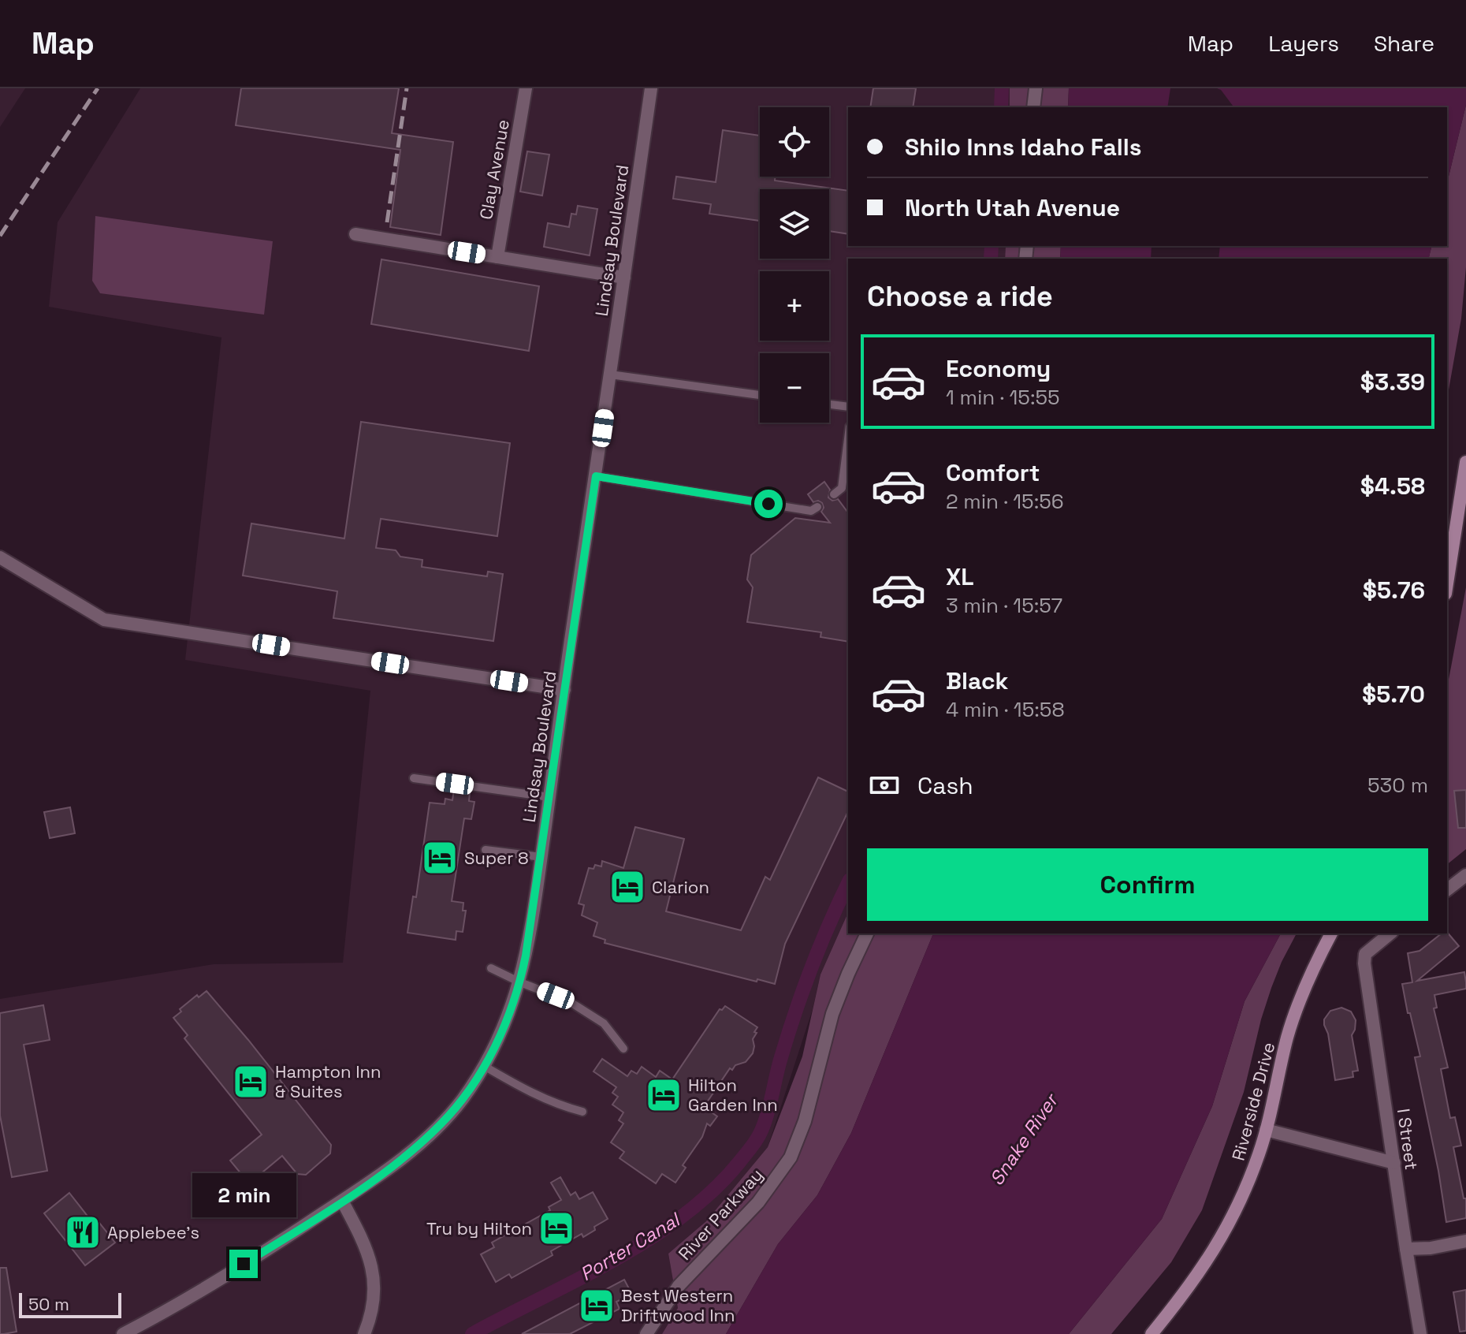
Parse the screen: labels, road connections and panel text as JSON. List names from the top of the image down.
{
  "streets": {
    "main road": ["Riverside Drive"],
    "street": [
      "Clay Avenue",
      "Lindsay Boulevard",
      "I Street",
      "River Parkway"
    ]
  },
  "water": ["Snake River", "Porter Canal"],
  "places": {
    "hotel": [
      "Super 8",
      "Clarion",
      "Hampton Inn & Suites",
      "Hilton Garden Inn",
      "Tru by Hilton",
      "Best Western Driftwood Inn"
    ],
    "restaurant": ["Applebee's"]
  },
  "scale_bar": "50 m",
  "page": {
    "header": "Map",
    "nav": ["Map", "Layers", "Share"],
    "map_buttons": ["+", "−"],
    "banner": ["Shilo Inns Idaho Falls", "North Utah Avenue"],
    "heading": "Choose a ride",
    "list": [
      {
        "name": "Economy",
        "note": "1 min · 15:55",
        "value": "$3.39"
      },
      {
        "name": "Comfort",
        "note": "2 min · 15:56",
        "value": "$4.58"
      },
      {
        "name": "XL",
        "note": "3 min · 15:57",
        "value": "$5.76"
      },
      {
        "name": "Black",
        "note": "4 min · 15:58",
        "value": "$5.70"
      }
    ],
    "pay": ["Cash", "530 m"],
    "buttons": "Confirm",
    "bubble": "2 min",
    "scale": "50 m"
  }
}
